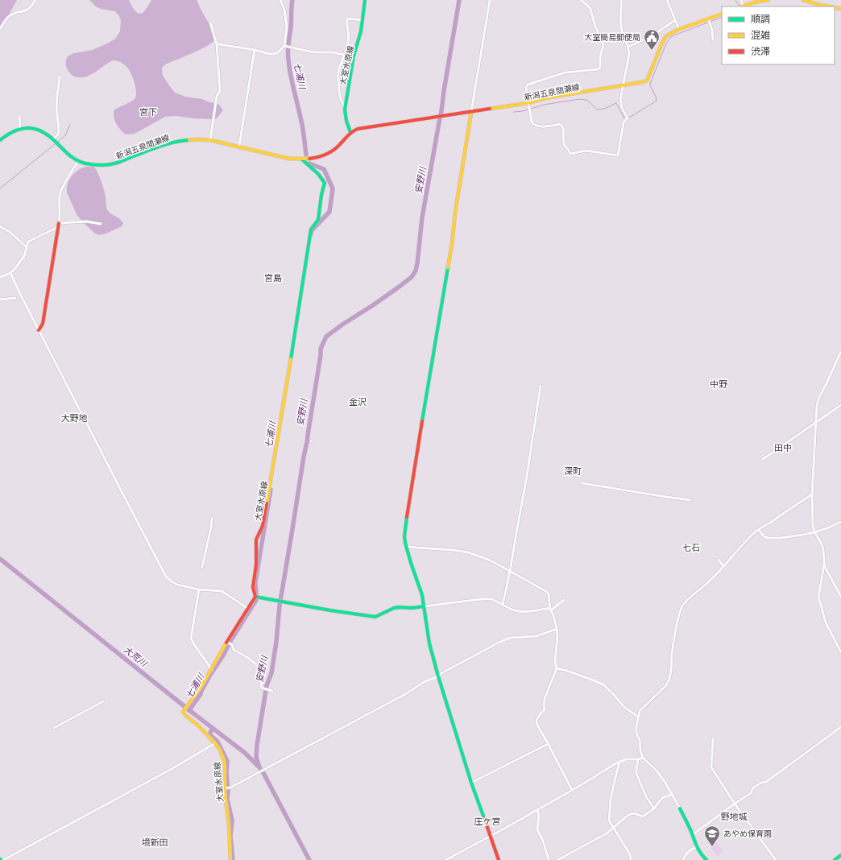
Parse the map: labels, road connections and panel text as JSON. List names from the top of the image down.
{
  "streets": {
    "main road": ["大室水原線", "新潟五泉間瀬線"]
  },
  "crossings": [
    ["大室水原線", "新潟五泉間瀬線"]
  ],
  "districts": [
    "宮下",
    "宮島",
    "中野",
    "金沢",
    "大野地",
    "田中",
    "深町",
    "七石",
    "野地城",
    "庄ケ宮",
    "境新田"
  ],
  "water": ["七浦川", "安野川", "大荒川"],
  "places": {
    "public building": ["大室簡易郵便局"],
    "school or university": ["あやめ保育園"]
  },
  "legend": ["順調", "混雑", "渋滞"]
}
